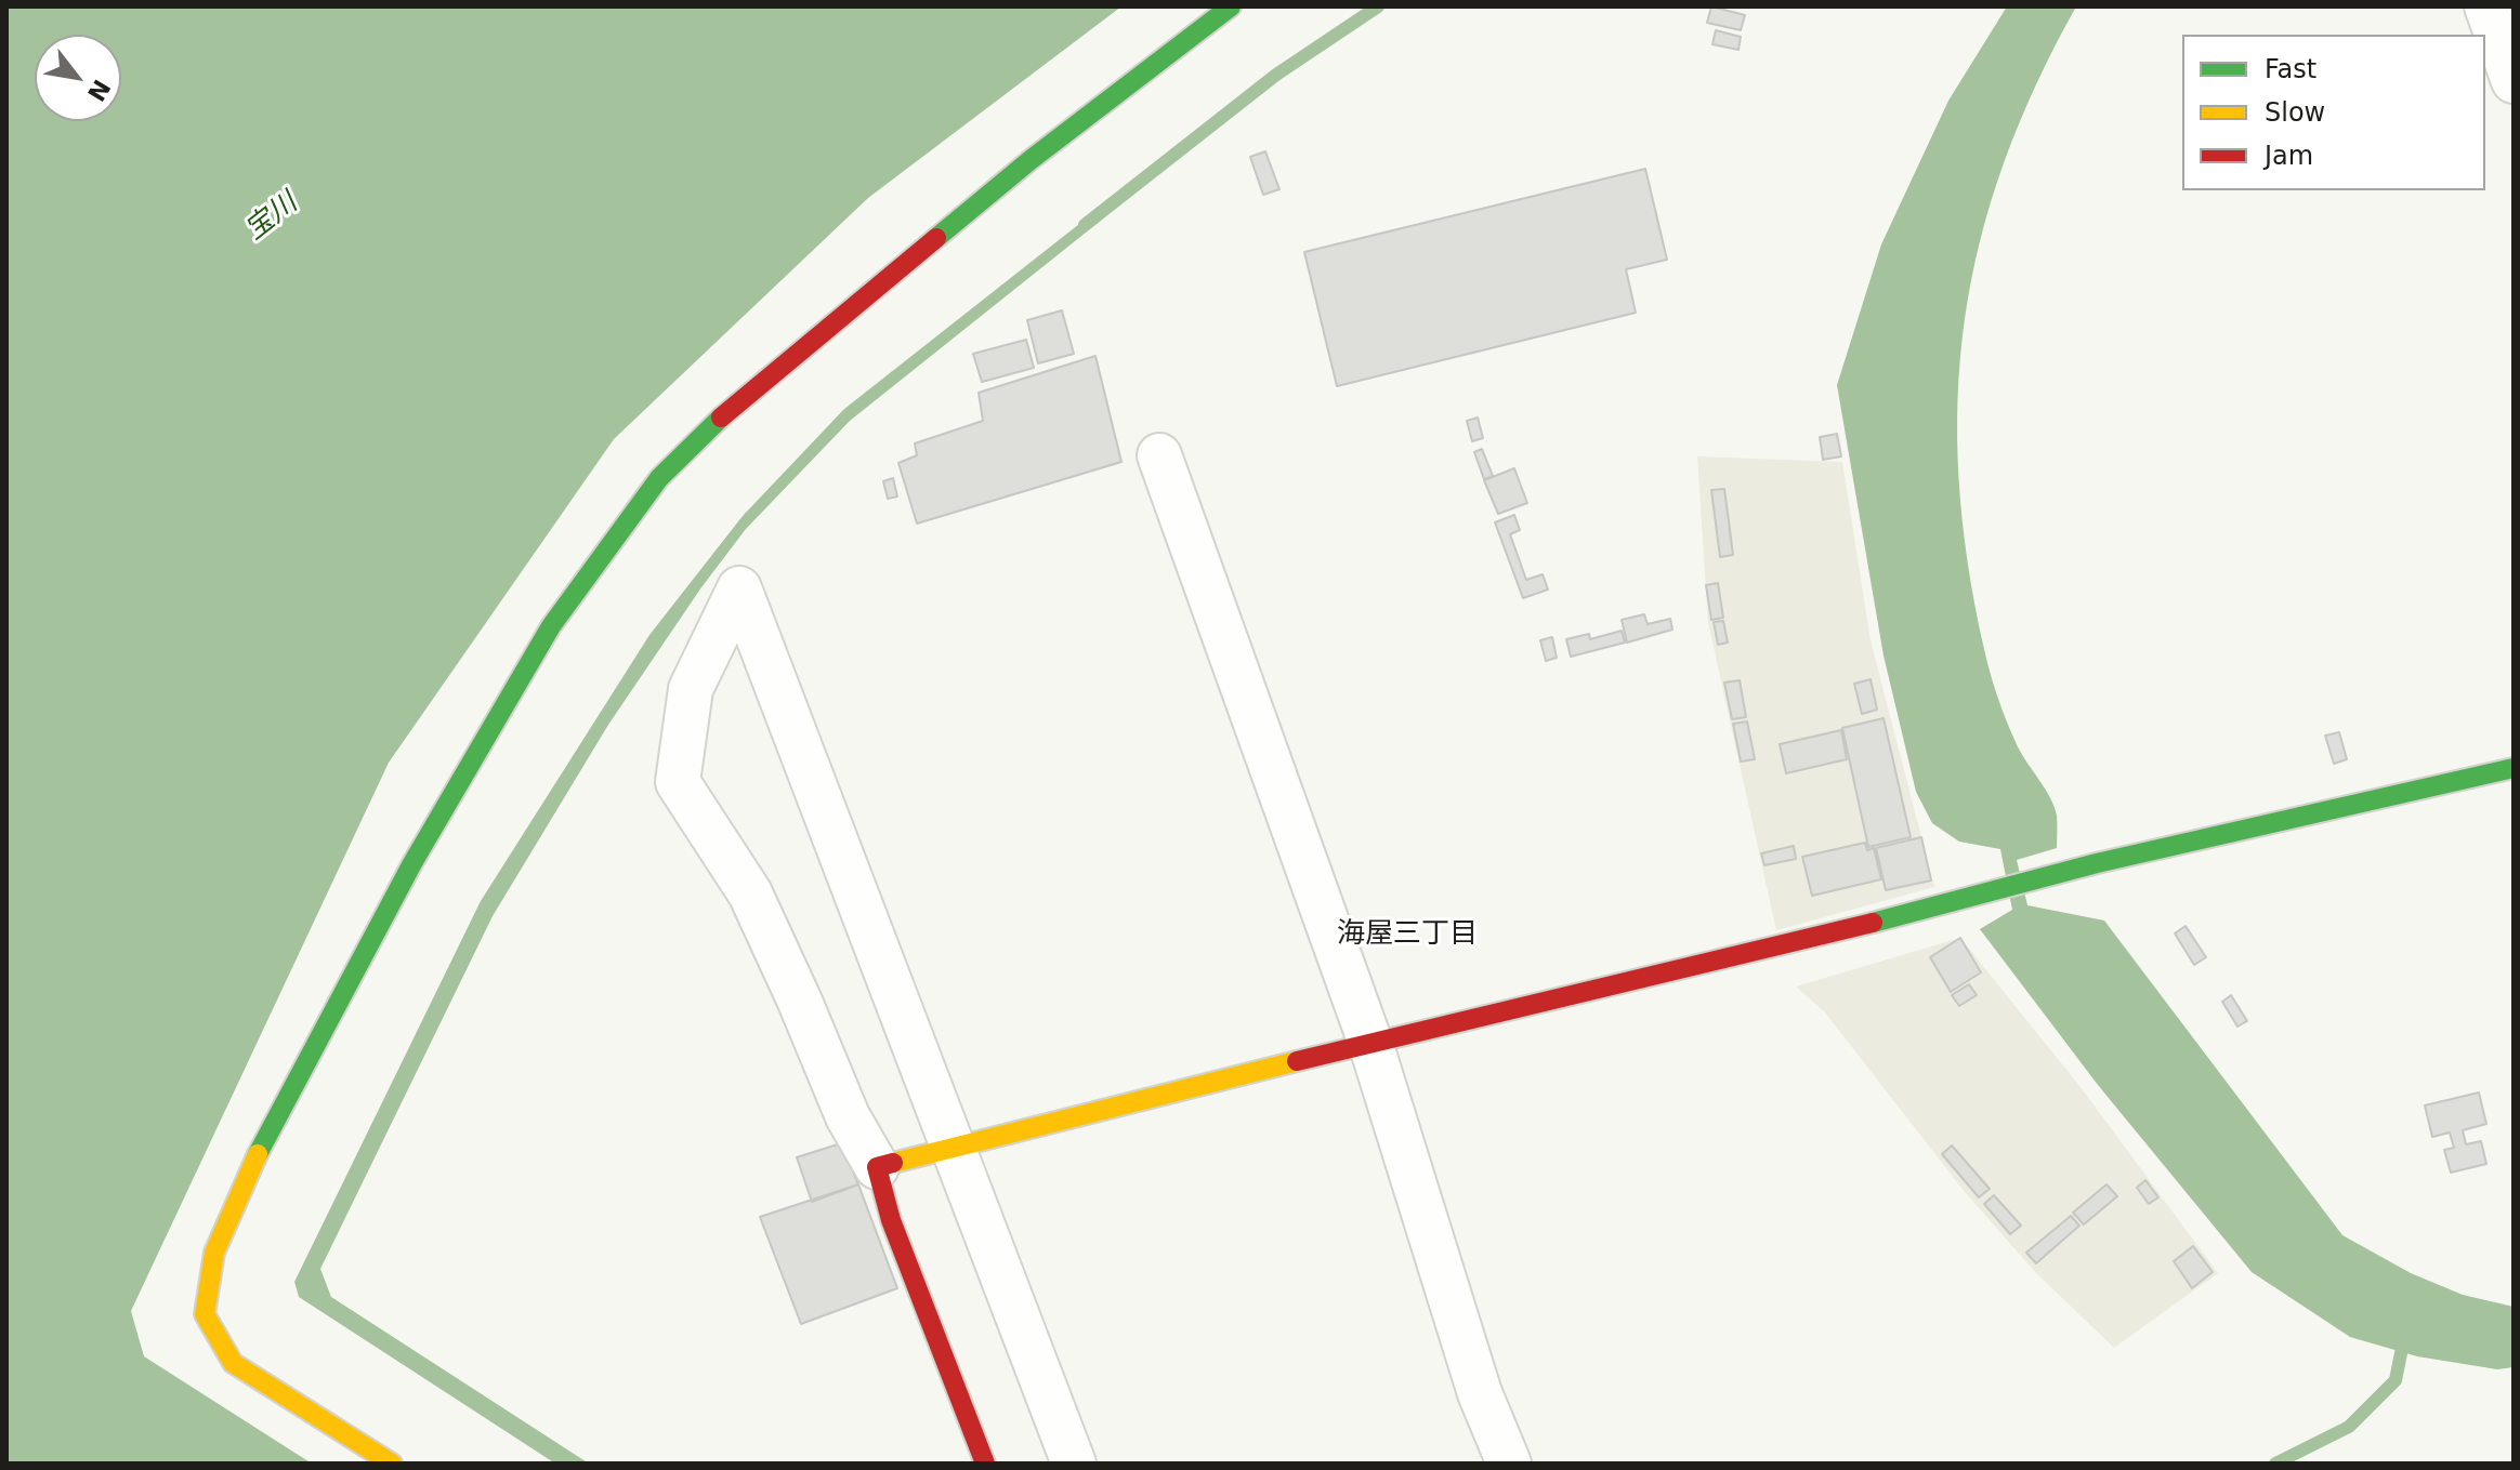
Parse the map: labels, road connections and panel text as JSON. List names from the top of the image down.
{
  "districts": ["海屋三丁目"],
  "water": ["宝川"],
  "legend": ["Fast", "Slow", "Jam"],
  "north": "bottom right"
}
